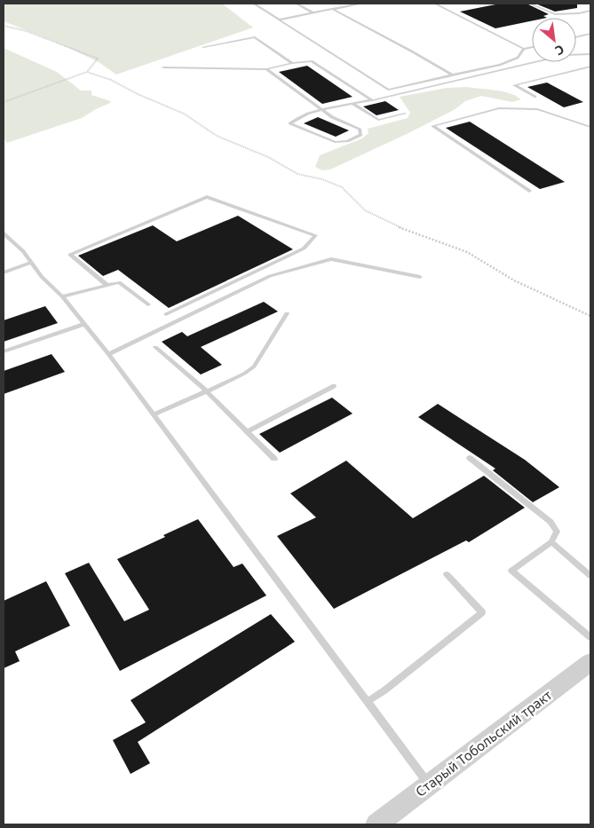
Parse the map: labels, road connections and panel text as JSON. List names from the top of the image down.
{
  "streets": {
    "street": ["Старый Тобольский тракт"]
  },
  "north": "bottom right"
}
